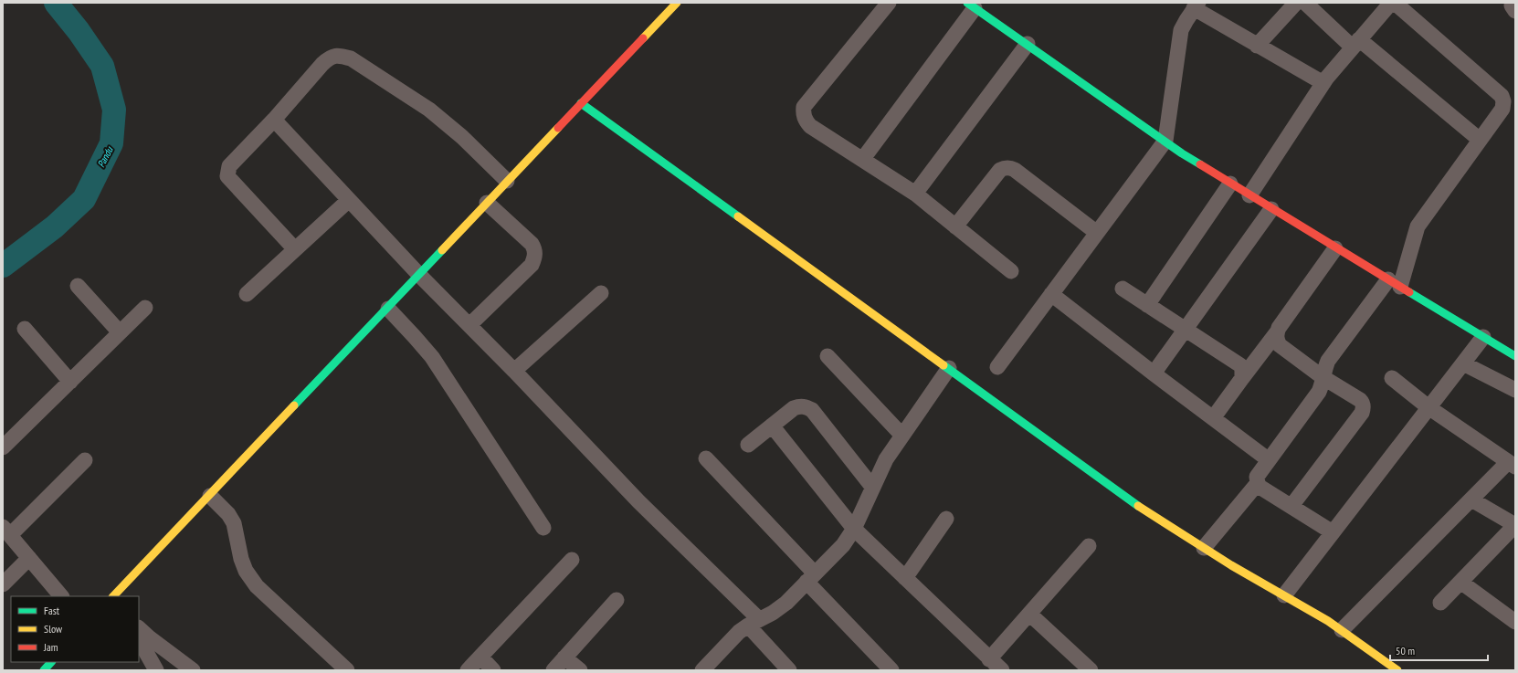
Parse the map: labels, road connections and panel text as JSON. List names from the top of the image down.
{
  "water": ["Pandu"],
  "legend": ["Fast", "Slow", "Jam"],
  "scale_bar": "50 m"
}
